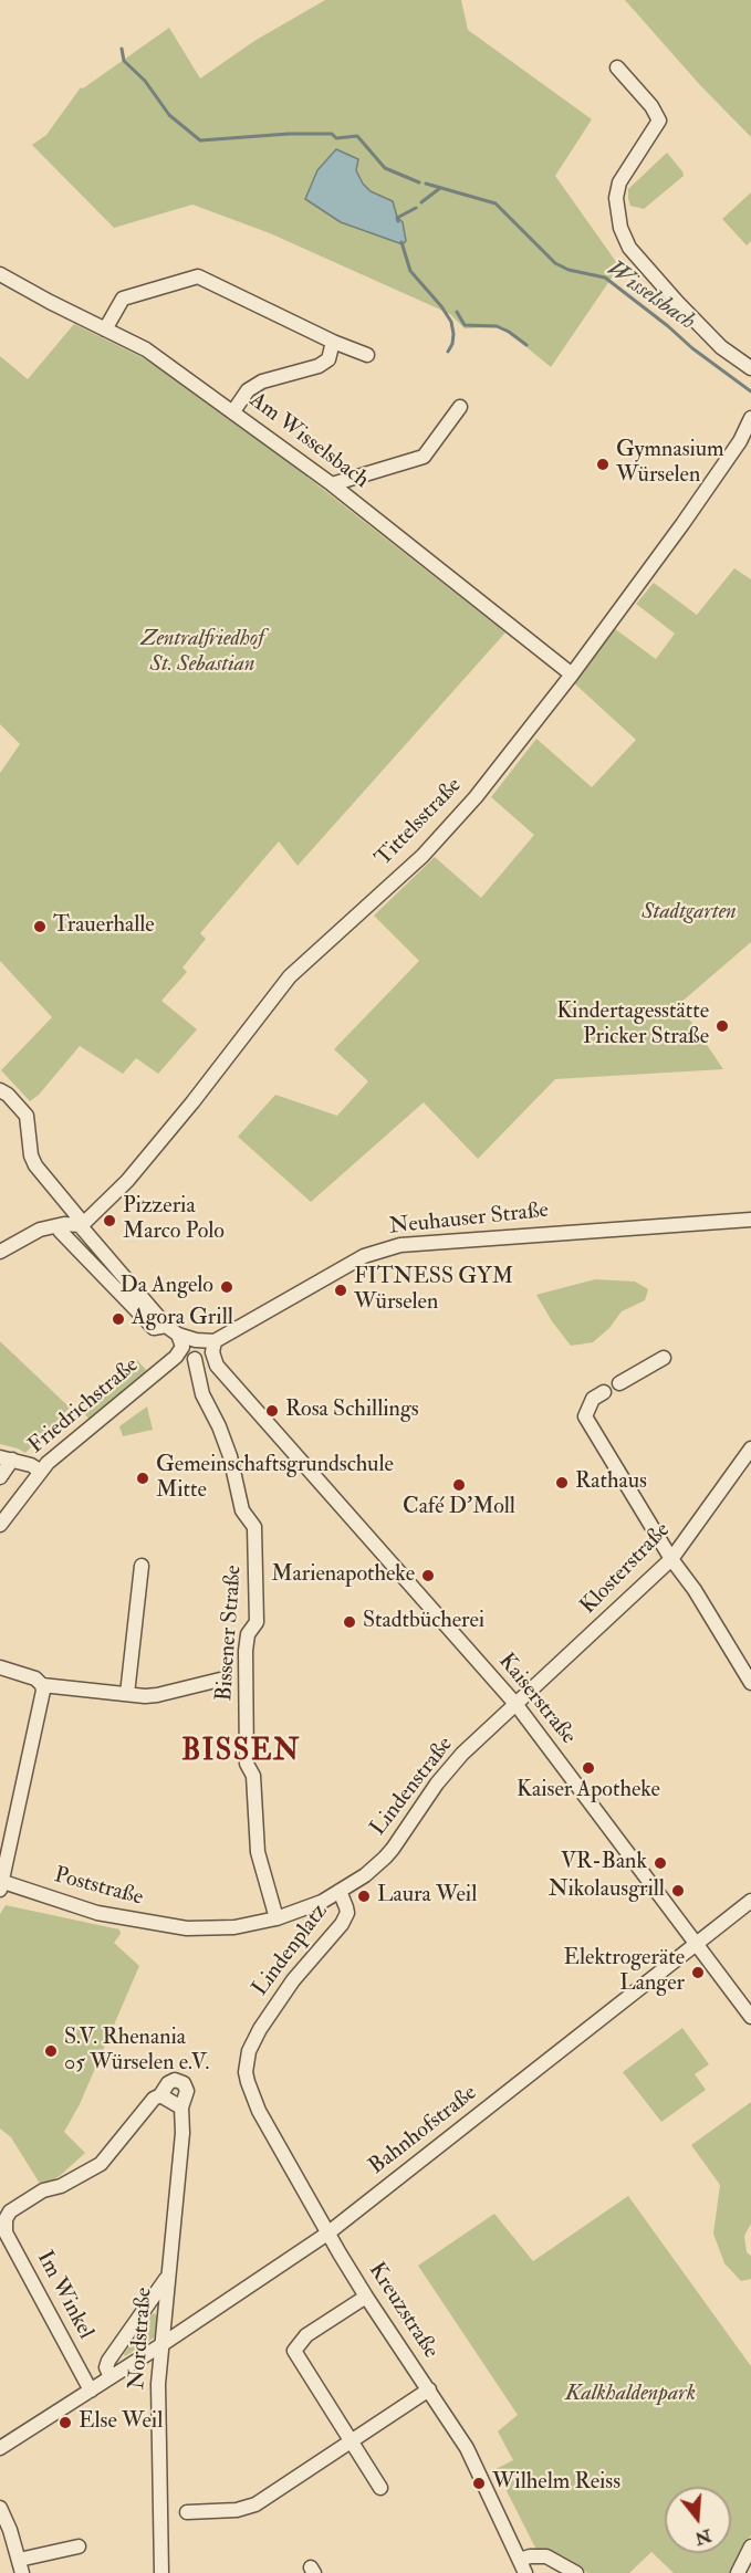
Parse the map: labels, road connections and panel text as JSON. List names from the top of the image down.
{
  "streets": {
    "street": [
      "Am Wisselsbach",
      "Tittelsstraße",
      "Neuhauser Straße",
      "Friedrichstraße",
      "Klosterstraße",
      "Bissener Straße",
      "Kaiserstraße",
      "Lindenstraße",
      "Poststraße",
      "Lindenplatz",
      "Bahnhofstraße",
      "Im Winkel",
      "Kreuzstraße",
      "Nordstraße"
    ]
  },
  "crossings": [
    ["Am Wisselsbach", "Tittelsstraße"],
    ["Klosterstraße", "Kaiserstraße"],
    ["Klosterstraße", "Lindenstraße"],
    ["Bissener Straße", "Lindenplatz"],
    ["Kaiserstraße", "Lindenstraße"],
    ["Kaiserstraße", "Bahnhofstraße"],
    ["Lindenstraße", "Lindenplatz"],
    ["Poststraße", "Lindenplatz"],
    ["Lindenplatz", "Kreuzstraße"],
    ["Bahnhofstraße", "Im Winkel"],
    ["Bahnhofstraße", "Kreuzstraße"],
    ["Bahnhofstraße", "Nordstraße"],
    ["Im Winkel", "Nordstraße"]
  ],
  "districts": ["BISSEN"],
  "water": ["Wisselsbach"],
  "parks": ["Zentralfriedhof St. Sebastian", "Stadtgarten", "Kalkhaldenpark"],
  "places": [
    "Gymnasium Würselen",
    "Trauerhalle",
    "Kindertagesstätte Pricker Straße",
    "Pizzeria Marco Polo",
    "Da Angelo",
    "FITNESS GYM Würselen",
    "Agora Grill",
    "Rosa Schillings",
    "Gemeinschaftsgrundschule Mitte",
    "Rathaus",
    "Café D'Moll",
    "Marienapotheke",
    "Stadtbücherei",
    "Kaiser Apotheke",
    "VR-Bank",
    "Nikolausgrill",
    "Laura Weil",
    "Elektrogeräte Langer",
    "S.V. Rhenania 05 Würselen e.V.",
    "Else Weil",
    "Wilhelm Reiss"
  ],
  "north": "bottom"
}
